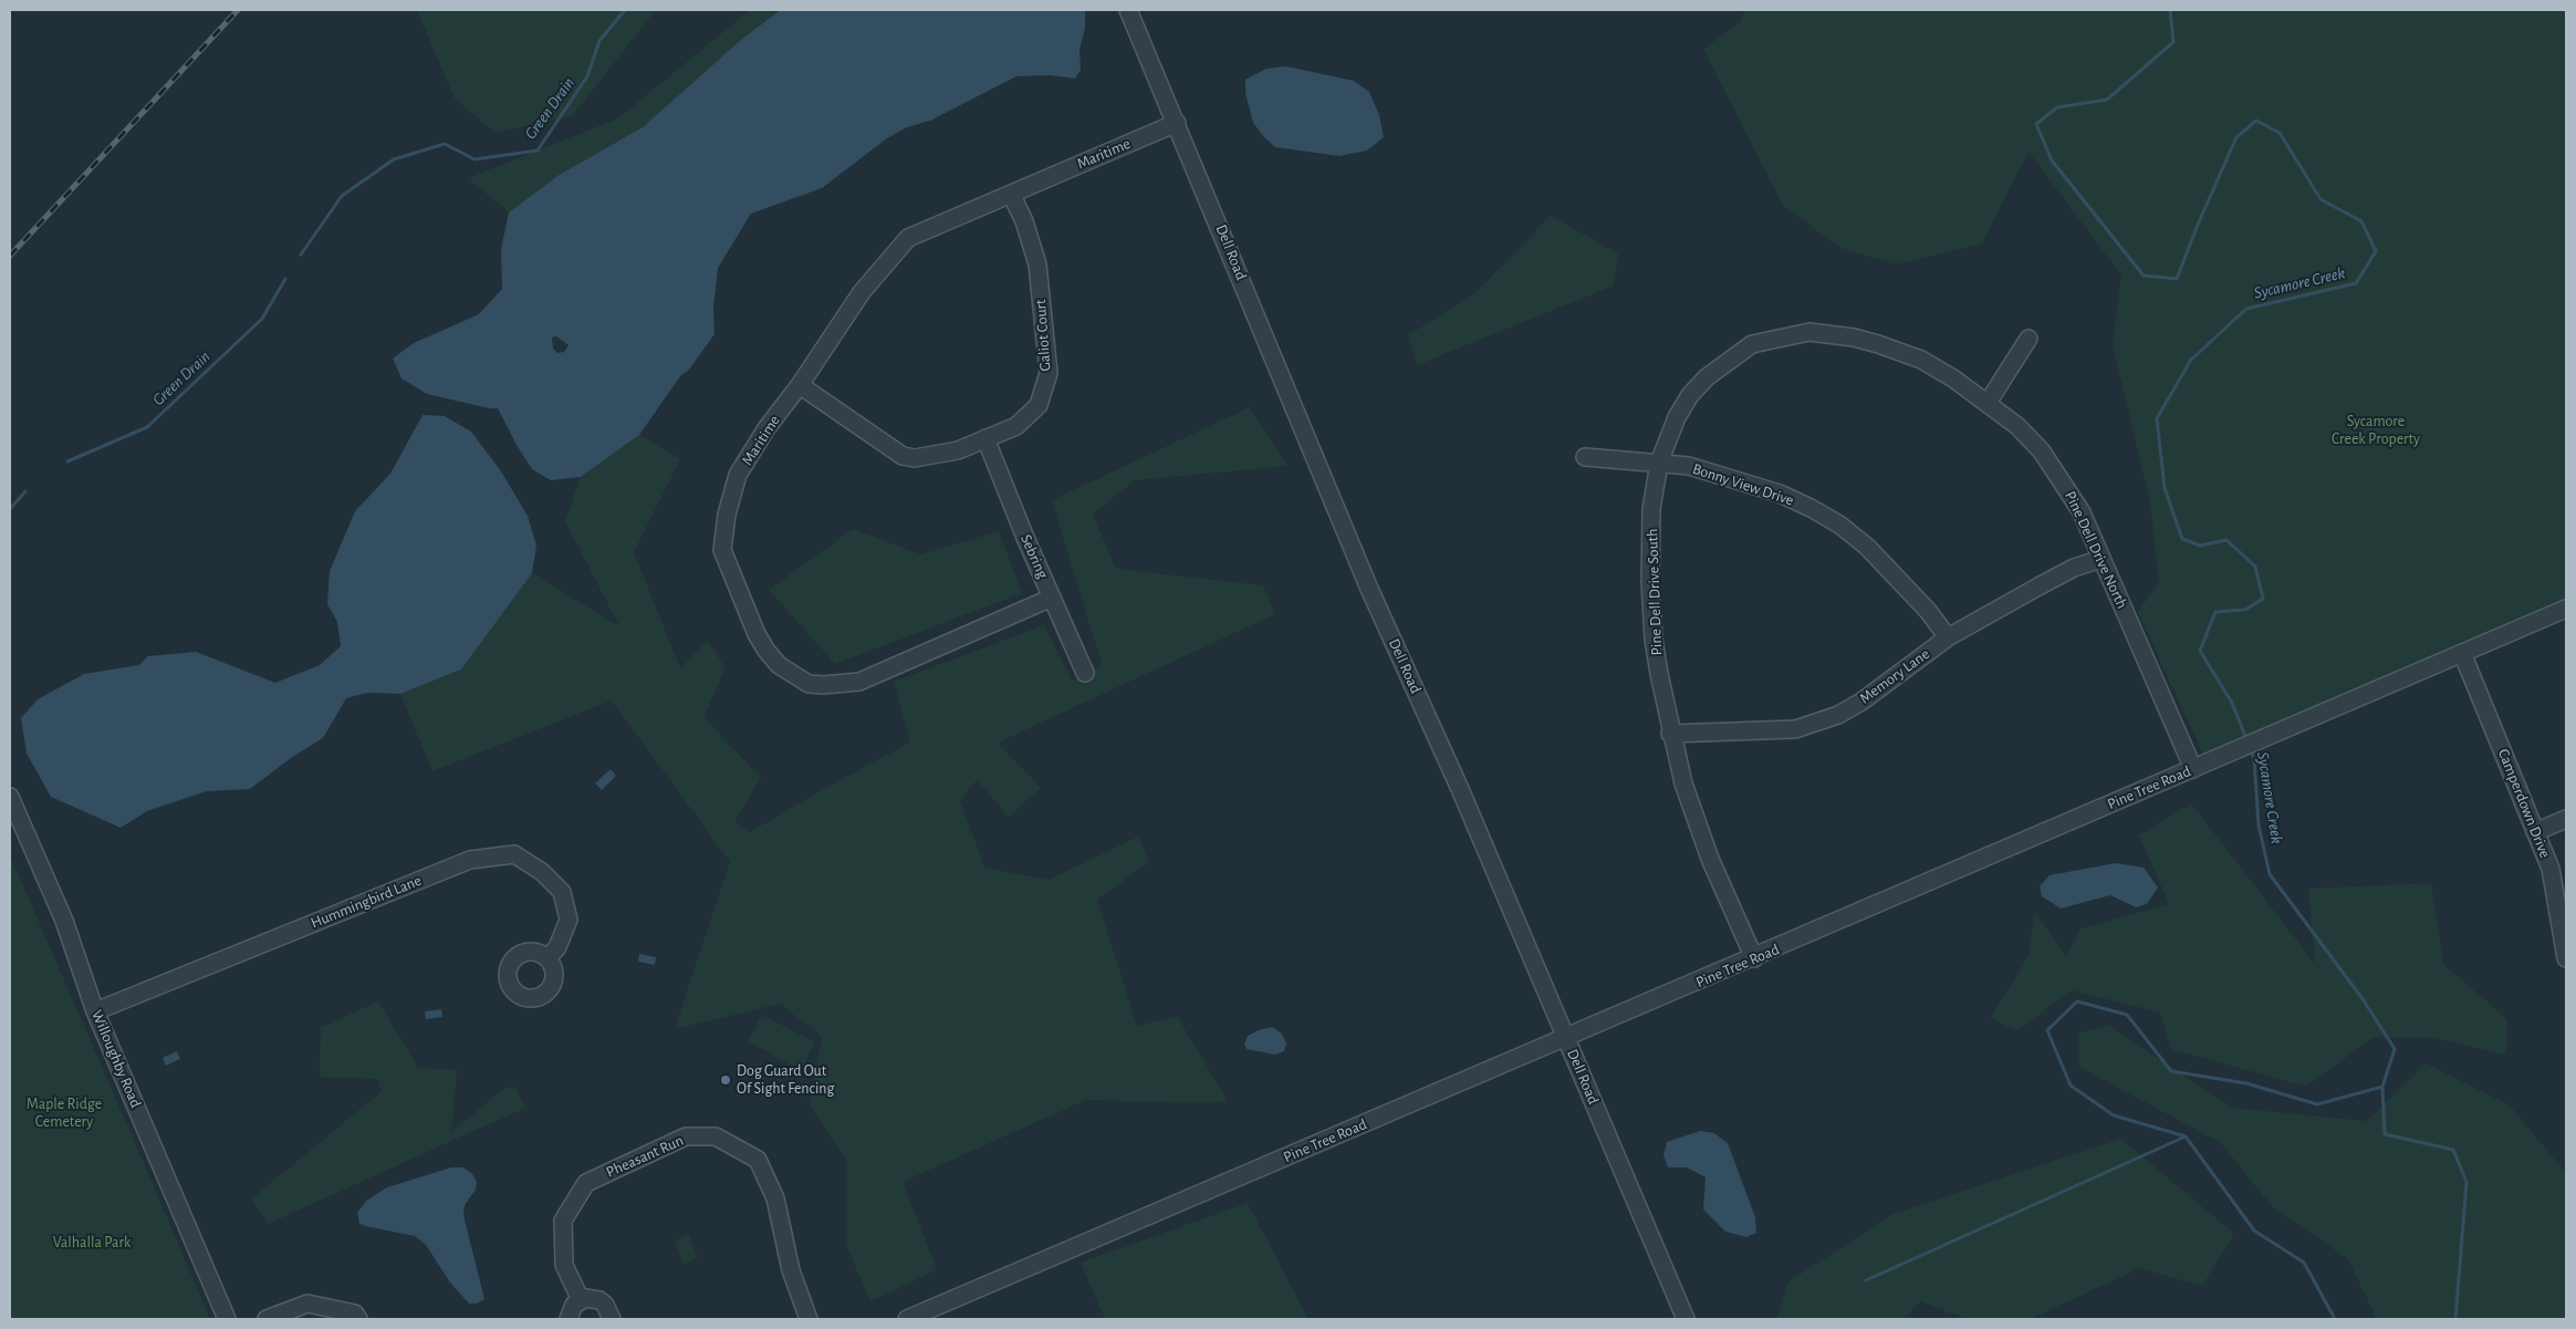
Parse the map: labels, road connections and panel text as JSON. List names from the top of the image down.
{
  "streets": {
    "street": [
      "Maritime",
      "Dell Road",
      "Galiot Court",
      "Bonny View Drive",
      "Pine Dell Drive North",
      "Sebring",
      "Pine Dell Drive South",
      "Memory Lane",
      "Pine Tree Road",
      "Camperdown Drive",
      "Hummingbird Lane",
      "Willoughby Road",
      "Pheasant Run"
    ]
  },
  "crossings": [
    ["Maritime", "Dell Road"],
    ["Maritime", "Galiot Court"],
    ["Maritime", "Sebring"],
    ["Dell Road", "Pine Tree Road"],
    ["Galiot Court", "Sebring"],
    ["Bonny View Drive", "Pine Dell Drive South"],
    ["Bonny View Drive", "Memory Lane"],
    ["Pine Dell Drive North", "Pine Dell Drive South"],
    ["Pine Dell Drive North", "Memory Lane"],
    ["Pine Dell Drive North", "Pine Tree Road"],
    ["Pine Dell Drive South", "Memory Lane"],
    ["Pine Dell Drive South", "Pine Tree Road"],
    ["Pine Tree Road", "Camperdown Drive"],
    ["Hummingbird Lane", "Willoughby Road"]
  ],
  "water": ["Green Drain", "Sycamore Creek"],
  "parks": ["Sycamore Creek Property", "Maple Ridge Cemetery", "Valhalla Park"],
  "places": ["Dog Guard Out Of Sight Fencing"]
}
